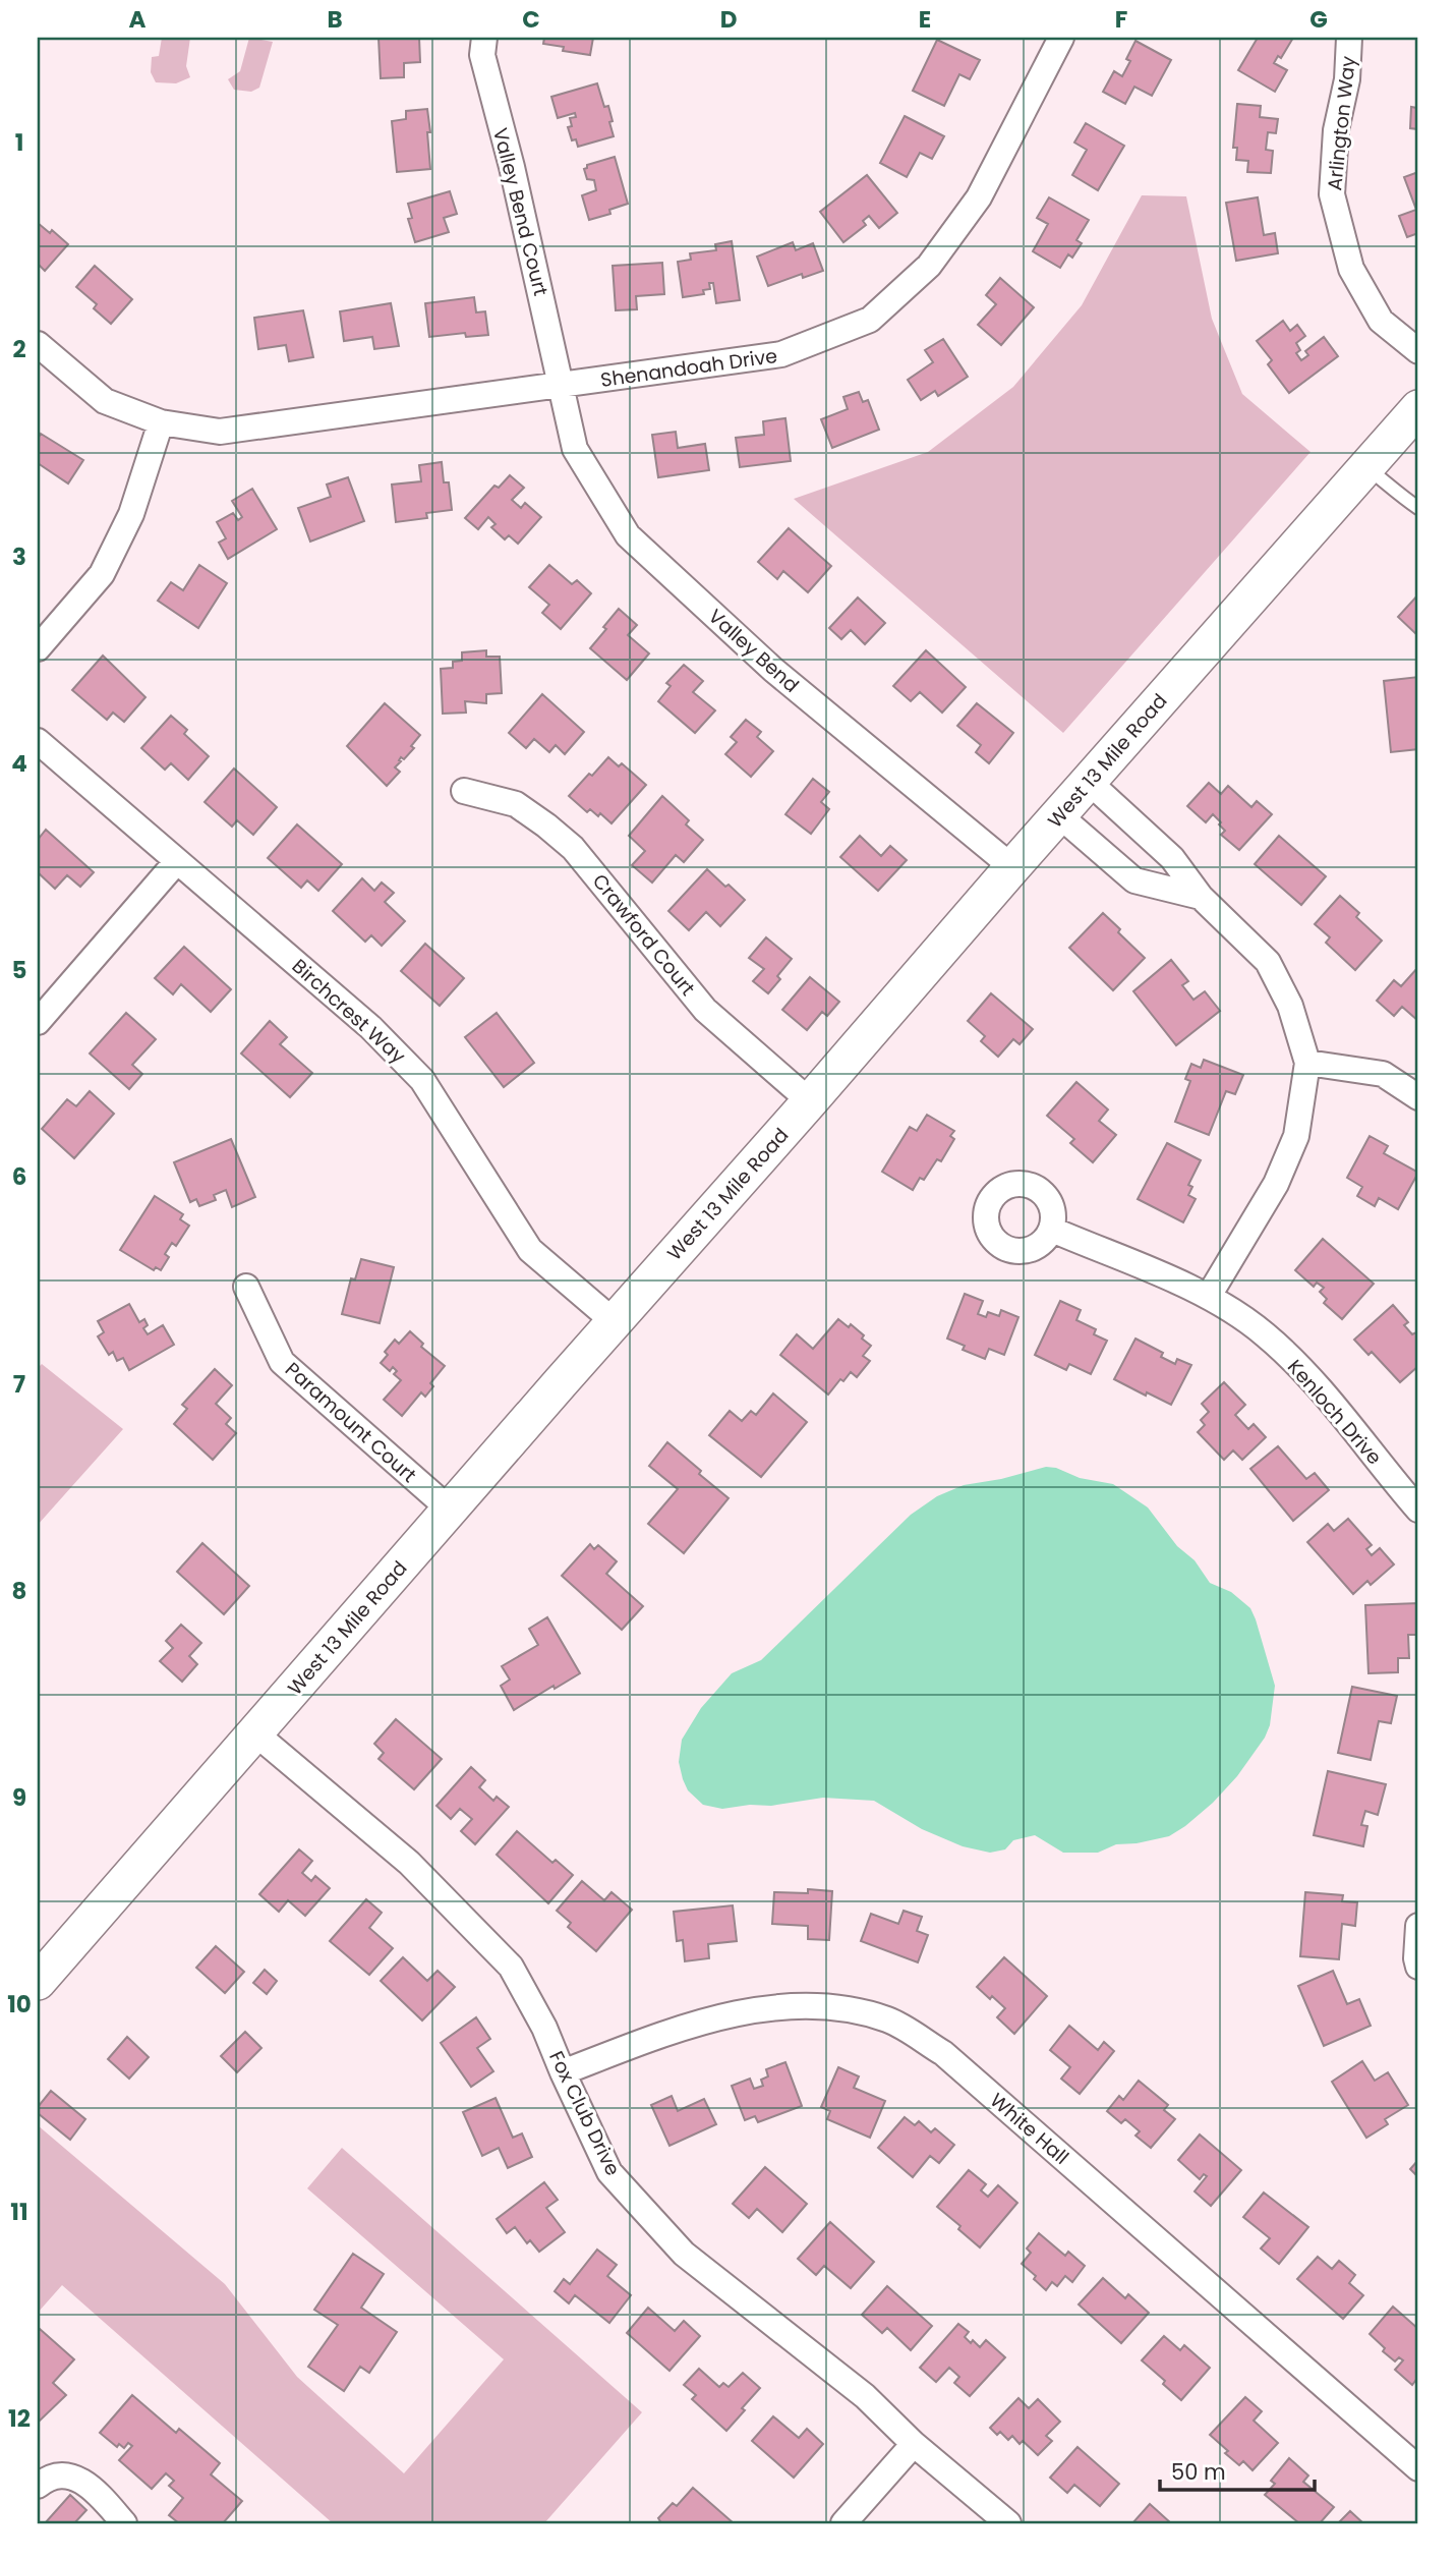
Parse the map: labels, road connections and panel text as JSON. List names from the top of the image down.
{
  "streets": {
    "street": [
      "Arlington Way",
      "Valley Bend Court",
      "Shenandoah Drive",
      "Valley Bend",
      "West 13 Mile Road",
      "Crawford Court",
      "Birchcrest Way",
      "Kenloch Drive",
      "Paramount Court",
      "Fox Club Drive",
      "White Hall"
    ]
  },
  "crossings": [
    ["Valley Bend Court", "Shenandoah Drive"],
    ["Valley Bend Court", "Valley Bend"],
    ["Shenandoah Drive", "Valley Bend"],
    ["Valley Bend", "West 13 Mile Road"],
    ["West 13 Mile Road", "Crawford Court"],
    ["West 13 Mile Road", "Birchcrest Way"],
    ["West 13 Mile Road", "Paramount Court"],
    ["West 13 Mile Road", "Fox Club Drive"],
    ["Fox Club Drive", "White Hall"]
  ],
  "scale_bar": "50 m",
  "grid": {
    "columns": [
      "A",
      "B",
      "C",
      "D",
      "E",
      "F",
      "G"
    ],
    "rows": [
      "1",
      "2",
      "3",
      "4",
      "5",
      "6",
      "7",
      "8",
      "9",
      "10",
      "11",
      "12"
    ]
  }
}
